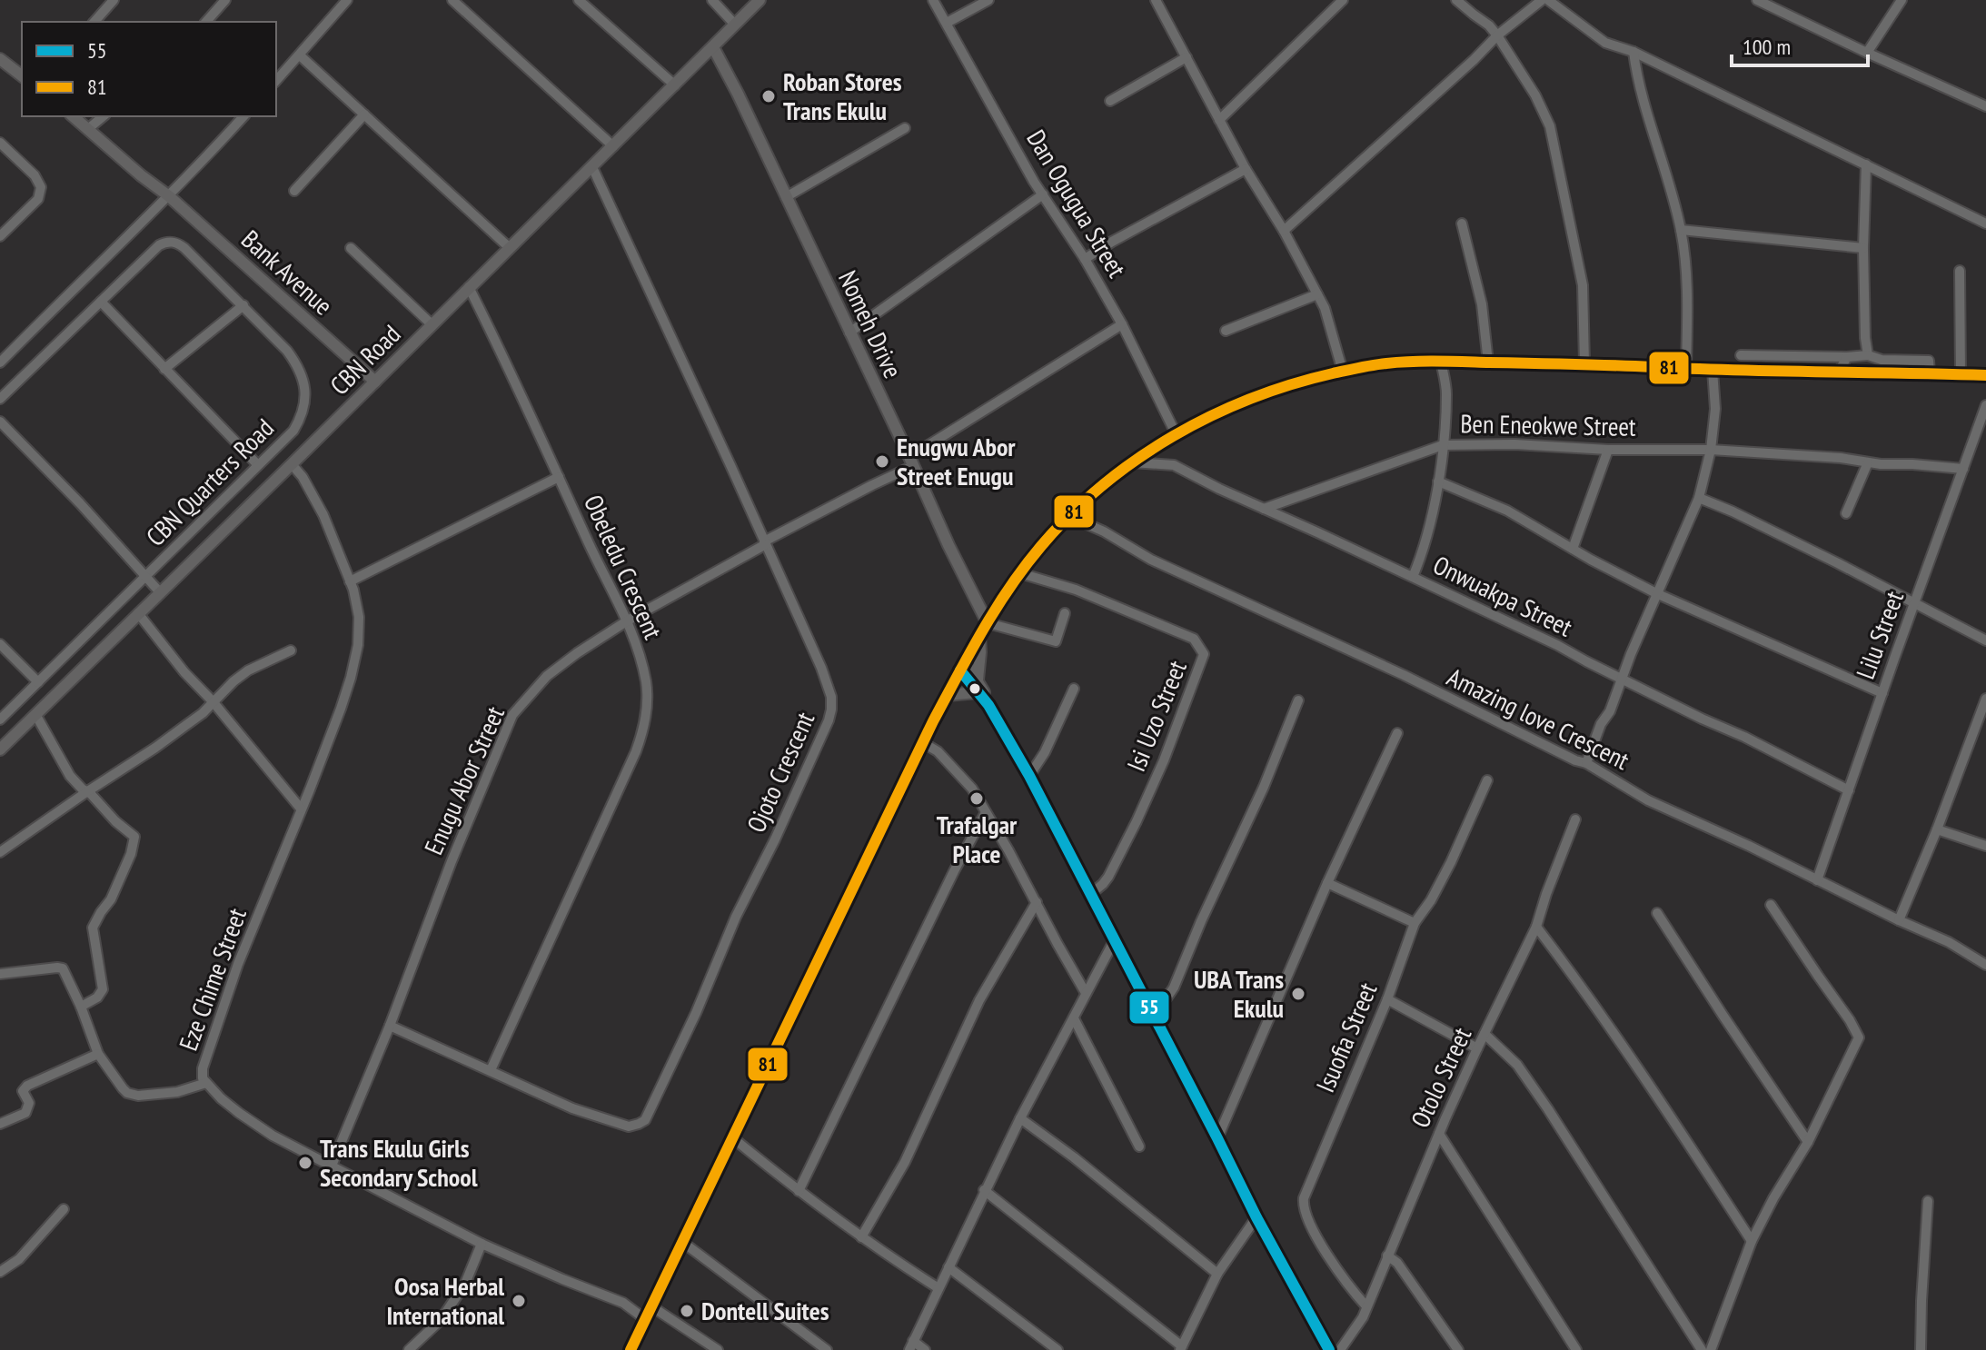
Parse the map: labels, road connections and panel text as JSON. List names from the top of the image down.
{
  "streets": {
    "main road": ["Bank Avenue", "Nomeh Drive", "CBN Road"],
    "street": [
      "Dan Ogugua Street",
      "Ben Eneokwe Street",
      "CBN Quarters Road",
      "Obeledu Crescent",
      "Onwuakpa Street",
      "Lilu Street",
      "Isi Uzo Street",
      "Amazing love Crescent",
      "Ojoto Crescent",
      "Enugu Abor Street",
      "Eze Chime Street",
      "Isuofia Street",
      "Otolo Street"
    ]
  },
  "crossings": [
    ["Dan Ogugua Street", "Enugu Abor Street"],
    ["Bank Avenue", "CBN Road"],
    ["Nomeh Drive", "CBN Road"],
    ["Nomeh Drive", "Enugu Abor Street"],
    ["CBN Road", "Obeledu Crescent"],
    ["CBN Road", "Ojoto Crescent"],
    ["CBN Road", "Eze Chime Street"],
    ["Ben Eneokwe Street", "Onwuakpa Street"],
    ["Ben Eneokwe Street", "Lilu Street"],
    ["Obeledu Crescent", "Ojoto Crescent"],
    ["Obeledu Crescent", "Enugu Abor Street"],
    ["Onwuakpa Street", "Lilu Street"],
    ["Lilu Street", "Amazing love Crescent"],
    ["Ojoto Crescent", "Enugu Abor Street"],
    ["Enugu Abor Street", "Eze Chime Street"],
    ["Isuofia Street", "Otolo Street"]
  ],
  "places": [
    "Roban Stores Trans Ekulu",
    "Enugwu Abor Street Enugu",
    "Trafalgar Place",
    "UBA Trans Ekulu",
    "Trans Ekulu Girls Secondary School",
    "Oosa Herbal International",
    "Dontell Suites"
  ],
  "lines": ["transit line 81", "transit line 55"],
  "legend": ["55", "81"],
  "scale_bar": "100 m"
}
